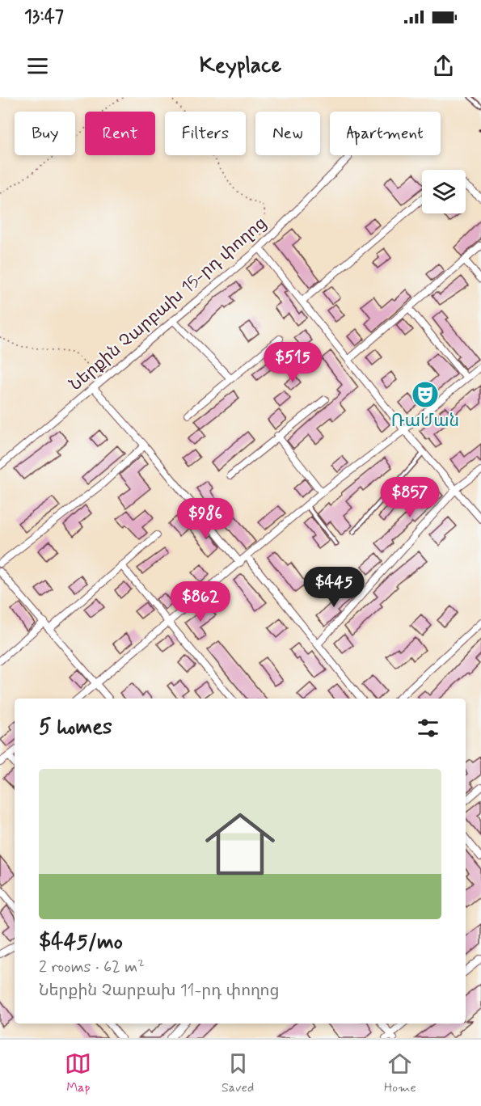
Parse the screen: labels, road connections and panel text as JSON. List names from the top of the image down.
{
  "streets": {
    "street": ["Ներքին Չարբախ 15-րդ փողոց"]
  },
  "places": {
    "theatre": ["ՌաՄան"]
  },
  "page": {
    "status": "13:47",
    "header": "Keyplace",
    "chip": [
      "Buy",
      "Rent",
      "Filters",
      "New",
      "Apartment"
    ],
    "price": [
      "$515",
      "$857",
      "$986",
      "$445",
      "$862"
    ],
    "heading": "5 homes",
    "list": [
      {
        "name": "$445/mo",
        "note": "2 rooms · 62 m² · Ներքին Չարբախ 11-րդ փողոց"
      }
    ],
    "tabs": ["Map", "Saved", "Home"]
  }
}
